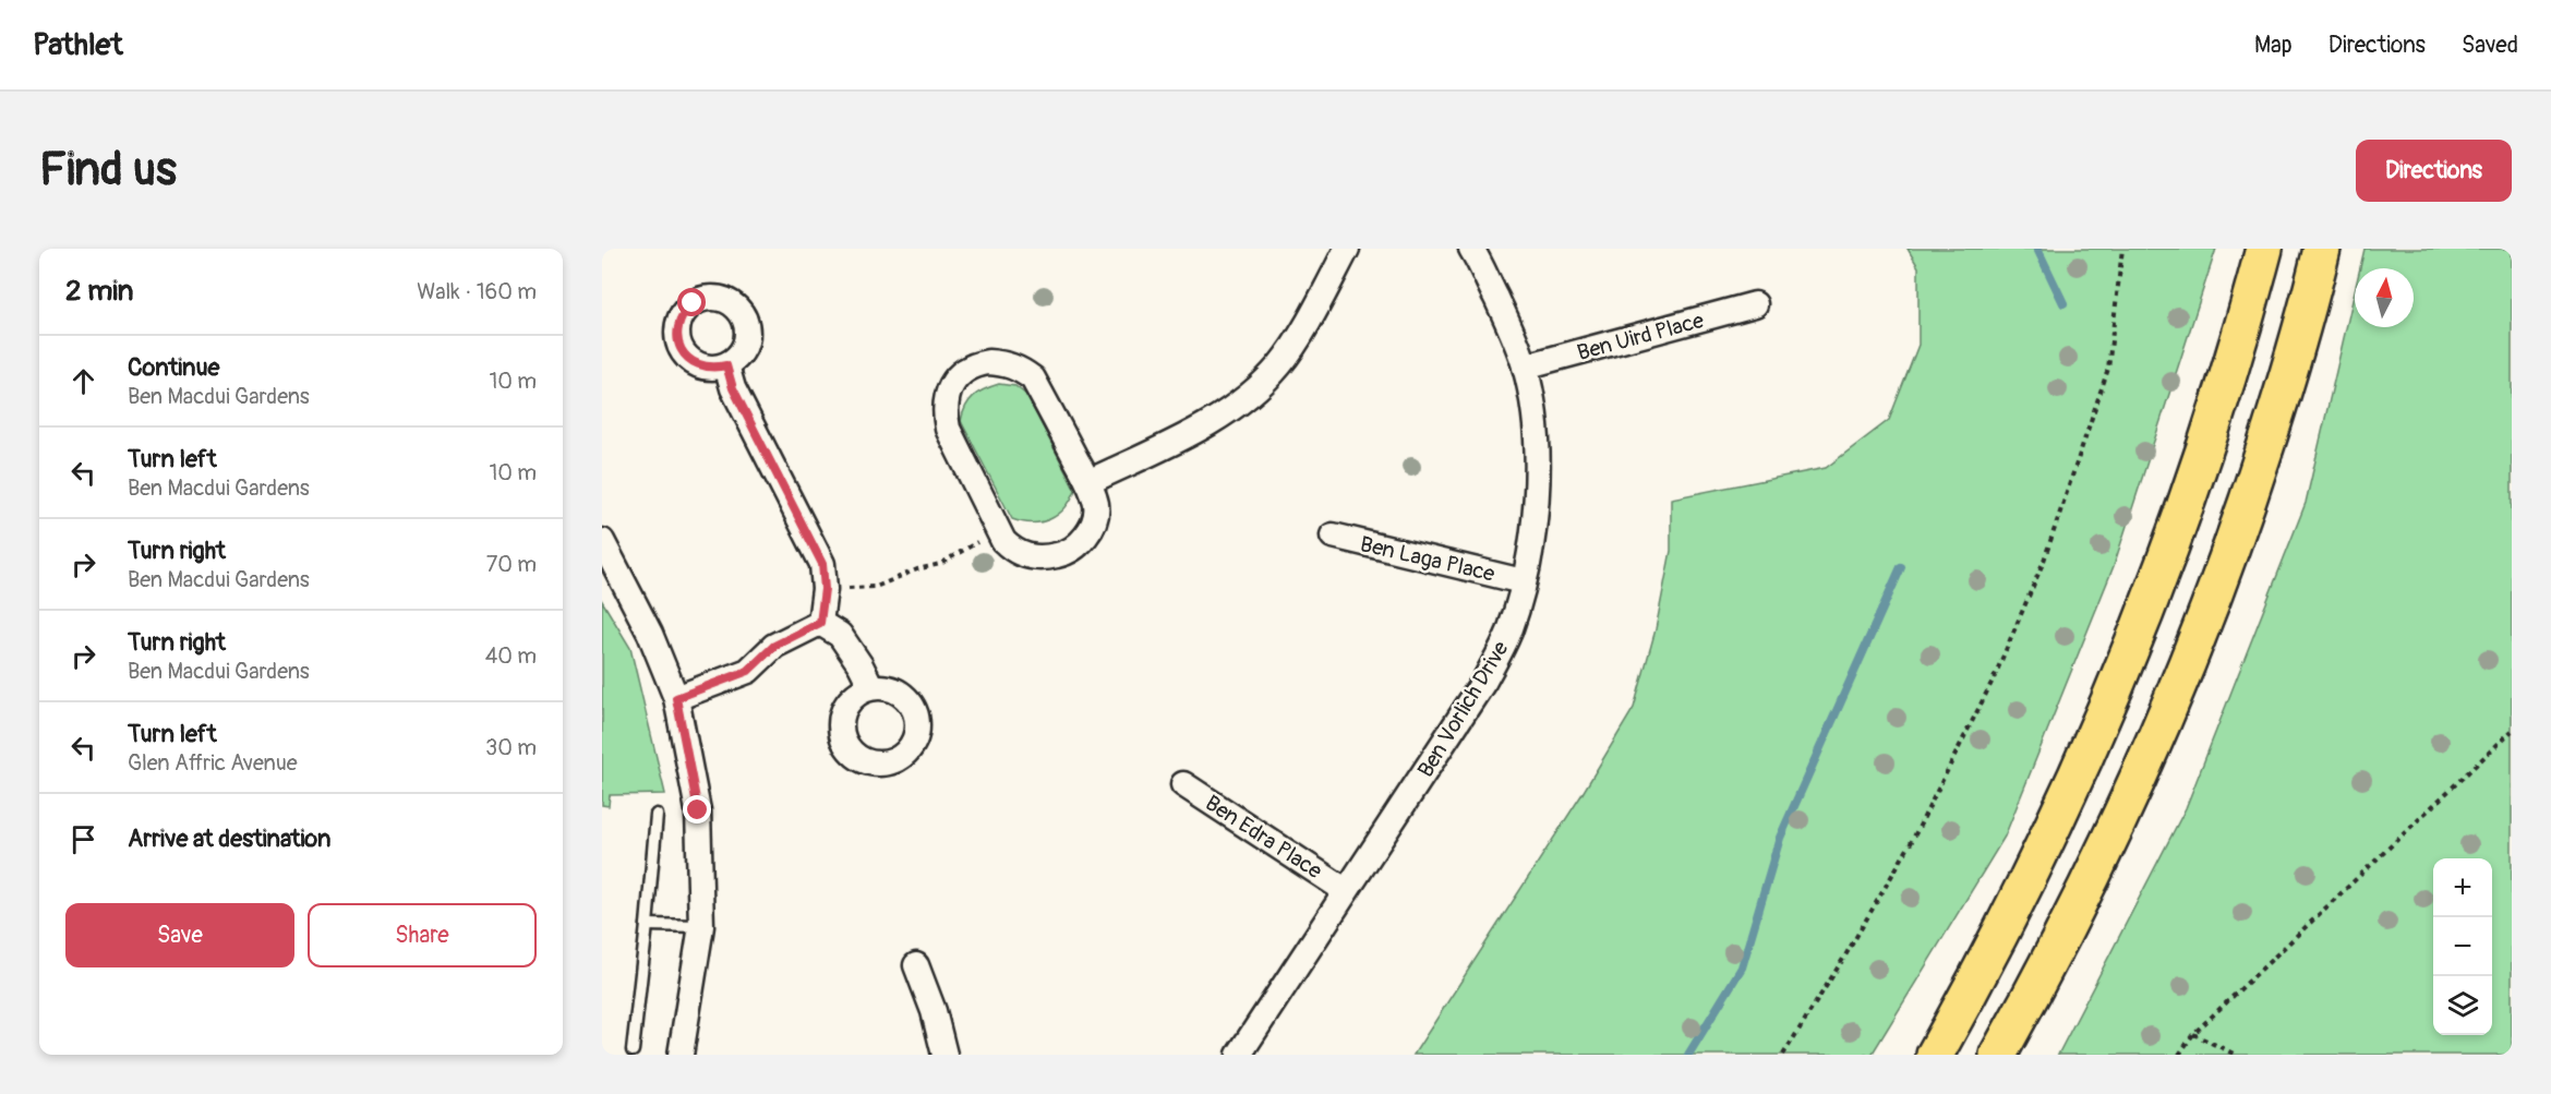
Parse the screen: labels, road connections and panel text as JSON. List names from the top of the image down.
{
  "streets": {
    "street": [
      "Ben Uird Place",
      "Ben Laga Place",
      "Ben Vorlich Drive",
      "Ben Edra Place"
    ]
  },
  "crossings": [
    ["Ben Uird Place", "Ben Vorlich Drive"],
    ["Ben Laga Place", "Ben Vorlich Drive"],
    ["Ben Vorlich Drive", "Ben Edra Place"]
  ],
  "north": "top",
  "page": {
    "header": "Pathlet",
    "nav": ["Map", "Directions", "Saved"],
    "buttons": [
      "Directions",
      ["Save", "Share"]
    ],
    "title": "Find us",
    "heading": ["2 min", "Walk · 160 m"],
    "list": [
      ["Continue", "Ben Macdui Gardens", "10 m"],
      ["Turn left", "Ben Macdui Gardens", "10 m"],
      ["Turn right", "Ben Macdui Gardens", "70 m"],
      ["Turn right", "Ben Macdui Gardens", "40 m"],
      ["Turn left", "Glen Affric Avenue", "30 m"],
      "Arrive at destination"
    ],
    "map_buttons": ["+", "−"]
  }
}
